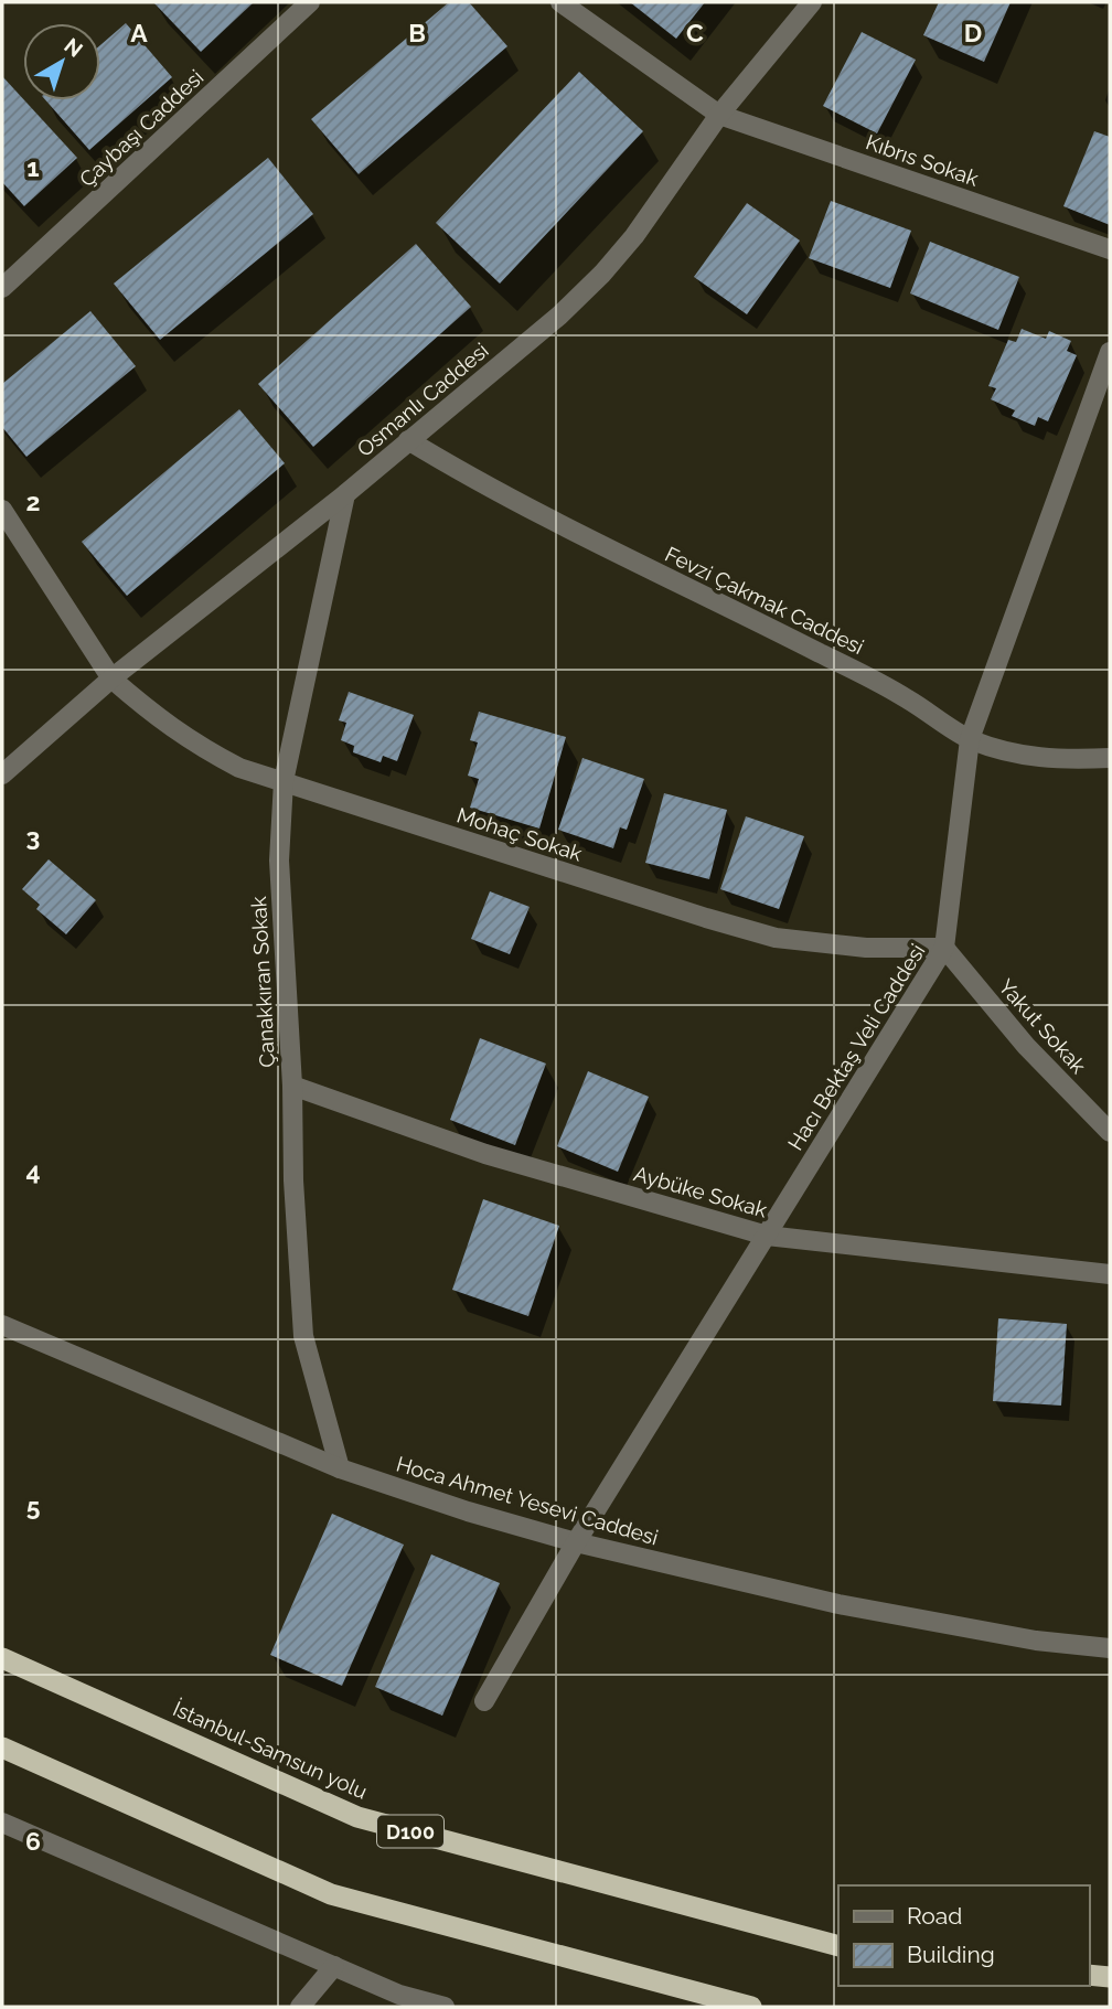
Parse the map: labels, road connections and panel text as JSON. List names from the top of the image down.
{
  "streets": {
    "highway": ["İstanbul-Samsun yolu", "D100"],
    "street": [
      "Çaybaşı Caddesi",
      "Kıbrıs Sokak",
      "Osmanlı Caddesi",
      "Fevzi Çakmak Caddesi",
      "Mohaç Sokak",
      "Çanakkıran Sokak",
      "Yakut Sokak",
      "Hacı Bektaş Veli Caddesi",
      "Aybüke Sokak",
      "Hoca Ahmet Yesevi Caddesi"
    ]
  },
  "crossings": [
    ["Kıbrıs Sokak", "Osmanlı Caddesi"],
    ["Osmanlı Caddesi", "Fevzi Çakmak Caddesi"],
    ["Osmanlı Caddesi", "Mohaç Sokak"],
    ["Osmanlı Caddesi", "Çanakkıran Sokak"],
    ["Fevzi Çakmak Caddesi", "Hacı Bektaş Veli Caddesi"],
    ["Mohaç Sokak", "Çanakkıran Sokak"],
    ["Mohaç Sokak", "Yakut Sokak"],
    ["Mohaç Sokak", "Hacı Bektaş Veli Caddesi"],
    ["Çanakkıran Sokak", "Aybüke Sokak"],
    ["Çanakkıran Sokak", "Hoca Ahmet Yesevi Caddesi"],
    ["Yakut Sokak", "Hacı Bektaş Veli Caddesi"],
    ["Hacı Bektaş Veli Caddesi", "Aybüke Sokak"],
    ["Hacı Bektaş Veli Caddesi", "Hoca Ahmet Yesevi Caddesi"]
  ],
  "legend": ["Road", "Building"],
  "north": "top right",
  "grid": {
    "columns": [
      "A",
      "B",
      "C",
      "D"
    ],
    "rows": [
      "1",
      "2",
      "3",
      "4",
      "5",
      "6"
    ]
  }
}
